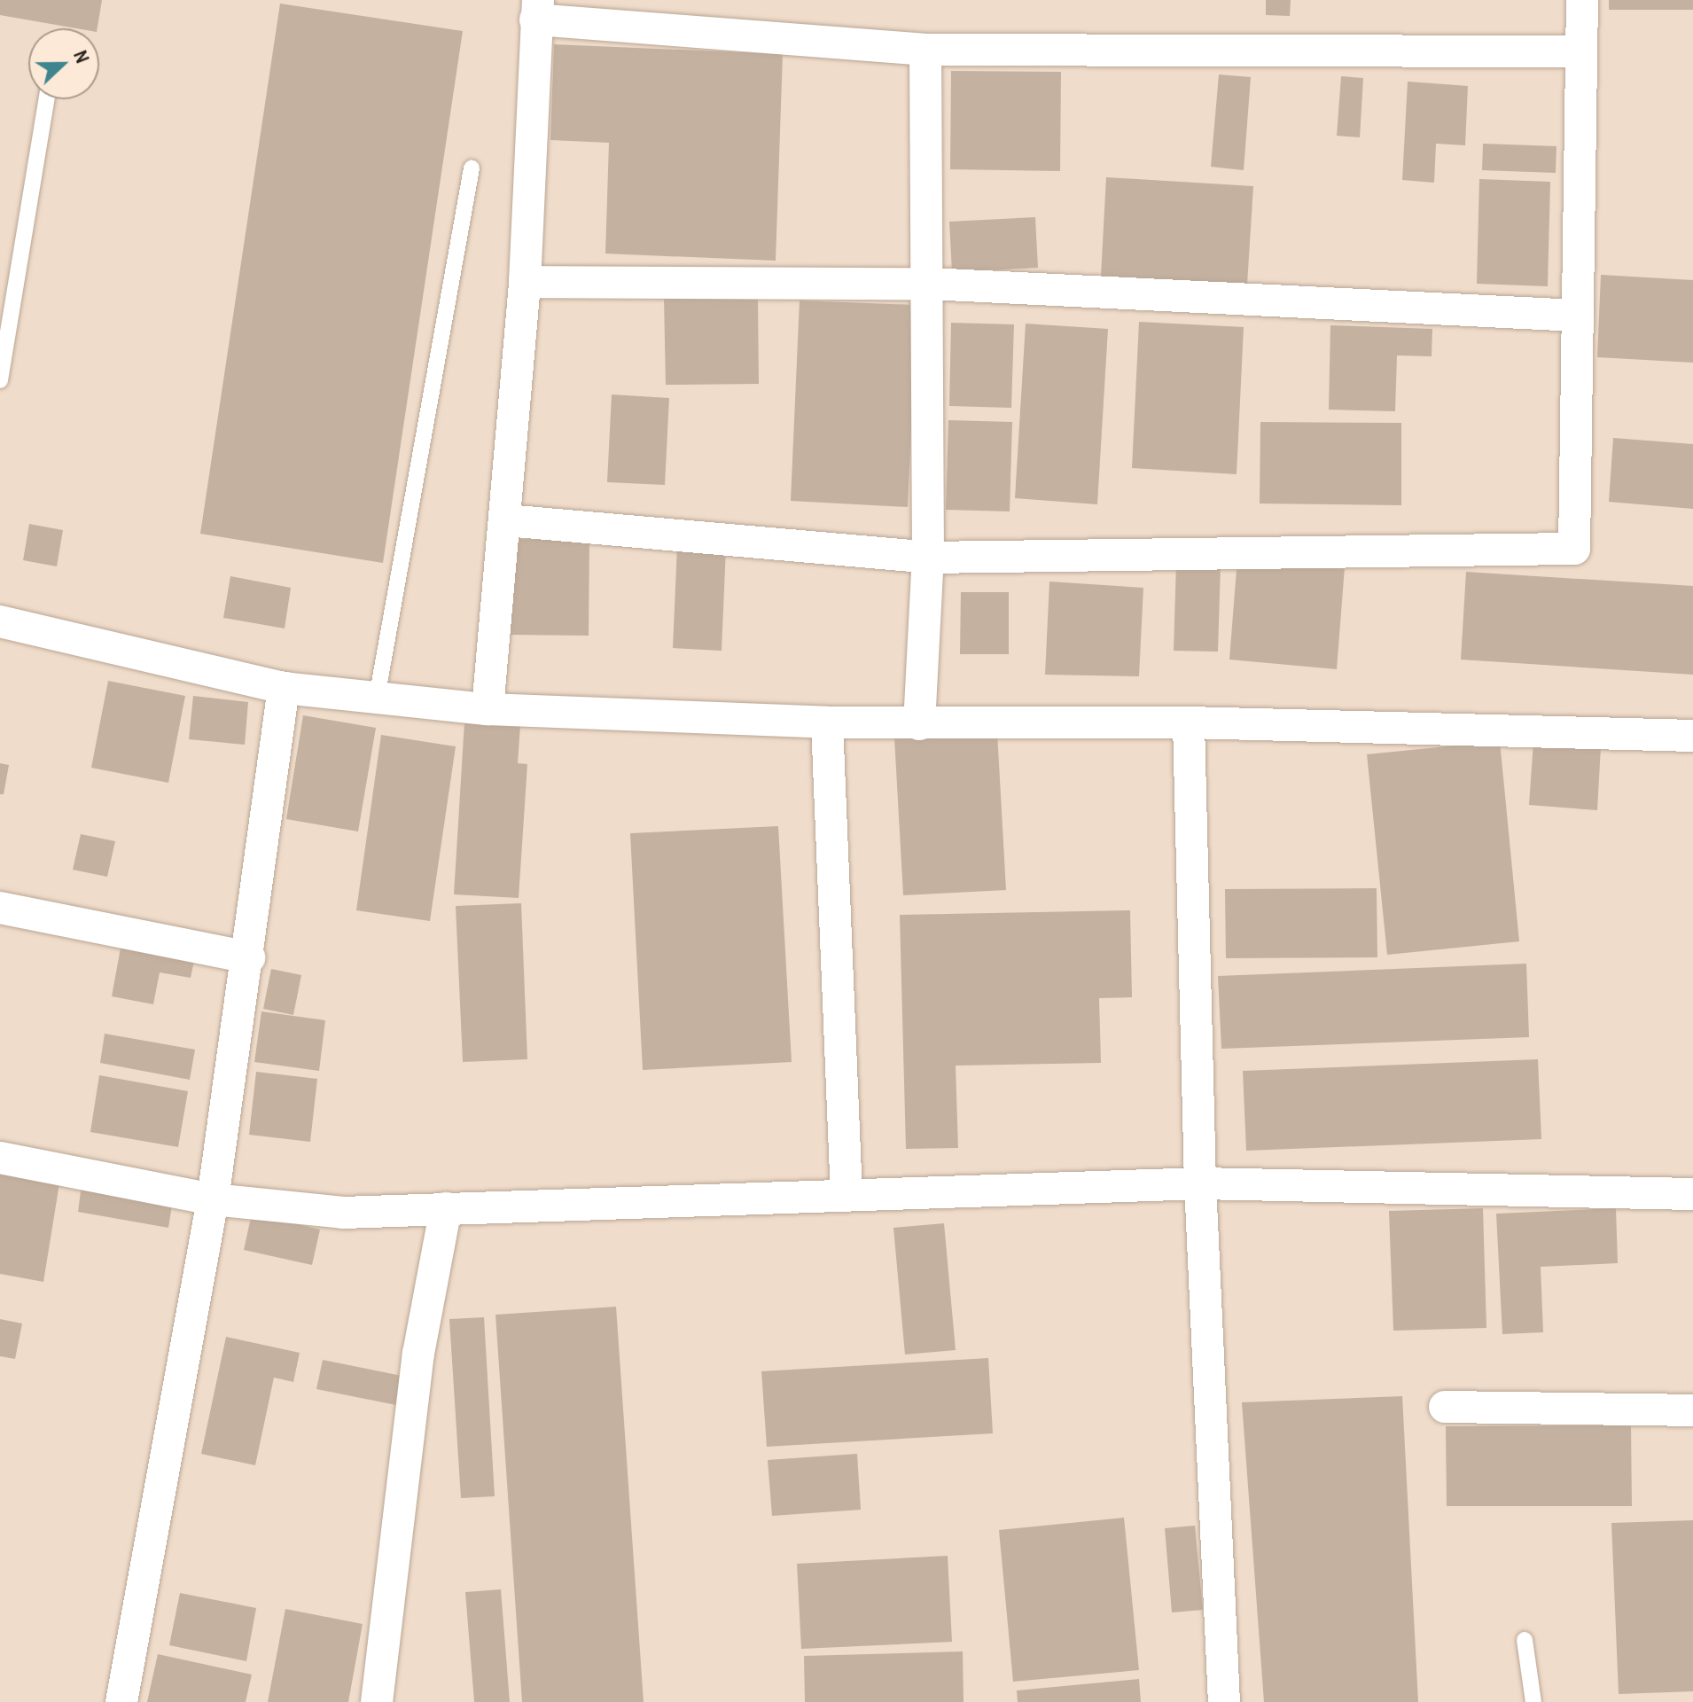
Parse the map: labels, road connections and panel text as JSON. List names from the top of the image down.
{
  "north": "right"
}
